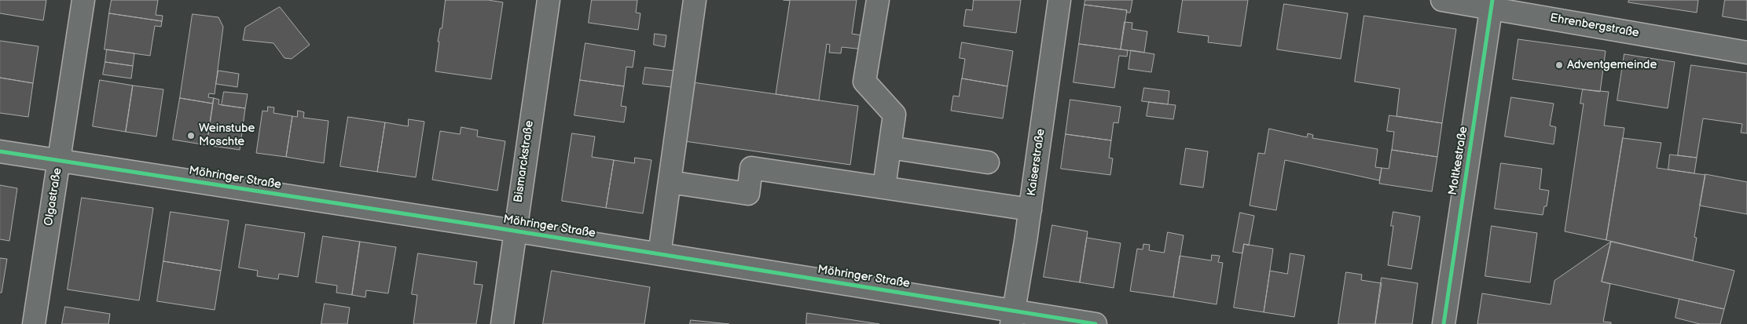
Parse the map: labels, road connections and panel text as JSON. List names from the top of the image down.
{
  "streets": {
    "street": [
      "Ehrenbergstraße",
      "Moltkestraße",
      "Bismarckstraße",
      "Kaiserstraße",
      "Möhringer Straße",
      "Olgastraße"
    ]
  },
  "crossings": [
    ["Ehrenbergstraße", "Moltkestraße"],
    ["Bismarckstraße", "Möhringer Straße"],
    ["Kaiserstraße", "Möhringer Straße"],
    ["Möhringer Straße", "Olgastraße"]
  ],
  "places": ["Adventgemeinde", "Weinstube Moschte"]
}
